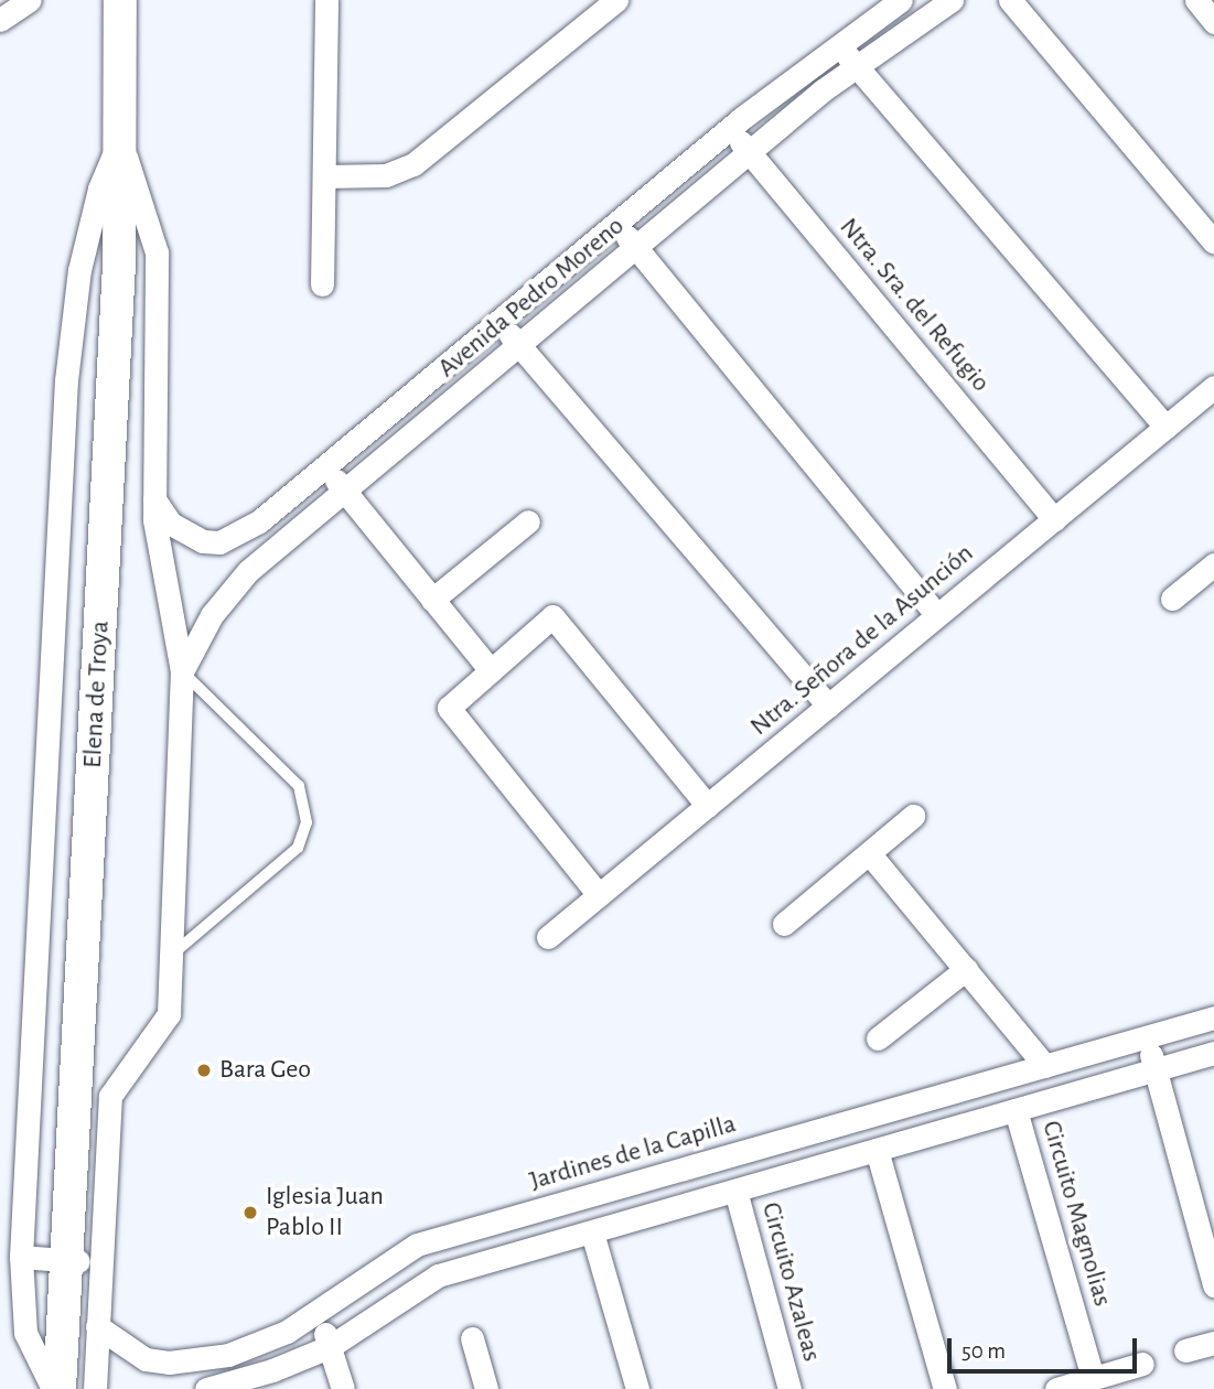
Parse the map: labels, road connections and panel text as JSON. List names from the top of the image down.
{
  "streets": {
    "main road": ["Elena de Troya"],
    "street": [
      "Avenida Pedro Moreno",
      "Ntra. Sra. del Refugio",
      "Ntra. Señora de la Asunción",
      "Jardines de la Capilla",
      "Circuito Magnolias",
      "Circuito Azaleas"
    ]
  },
  "crossings": [
    ["Avenida Pedro Moreno", "Ntra. Sra. del Refugio"],
    ["Ntra. Sra. del Refugio", "Ntra. Señora de la Asunción"]
  ],
  "places": ["Bara Geo", "Iglesia Juan Pablo II"],
  "scale_bar": "50 m"
}
